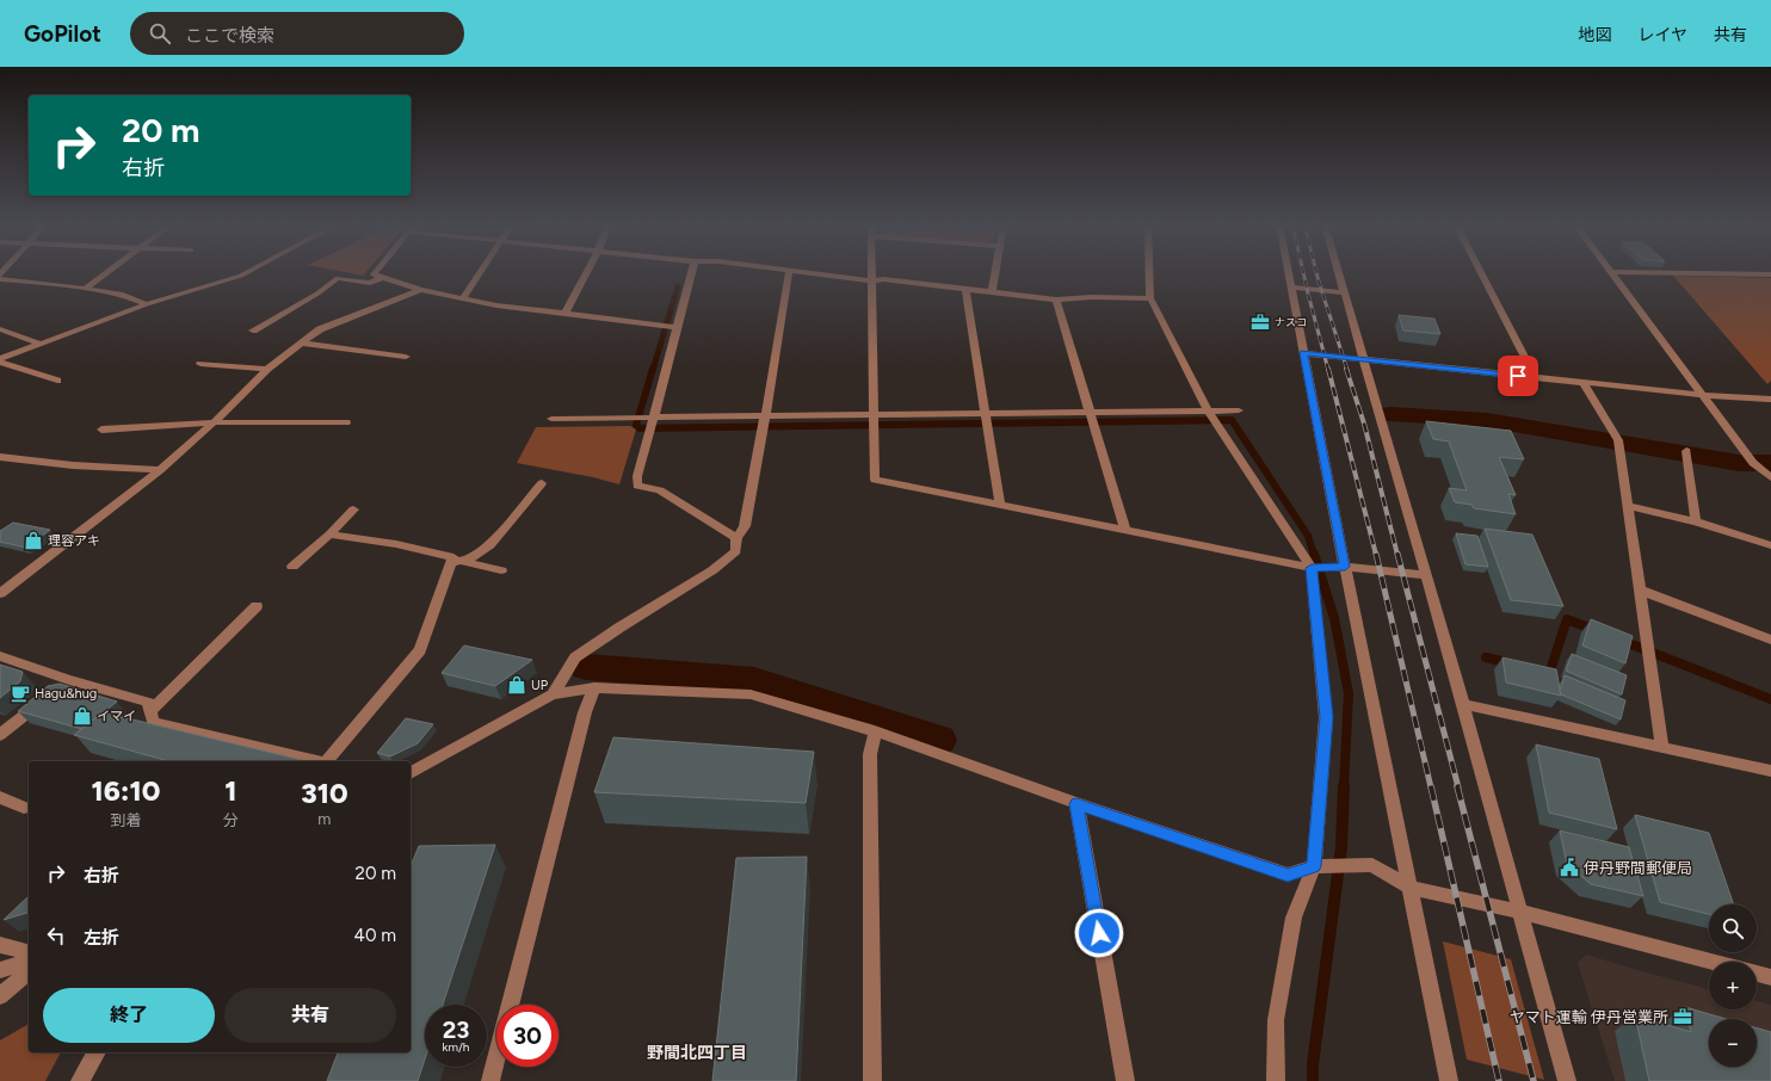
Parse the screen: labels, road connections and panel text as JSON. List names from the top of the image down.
{
  "districts": ["野間北四丁目"],
  "places": {
    "office": ["ナスコ", "ヤマト運輸 伊丹営業所"],
    "shop": ["理容アキ", "UP", "イマイ"],
    "cafe": ["Hagu&hug"],
    "public building": ["伊丹野間郵便局"]
  },
  "page": {
    "header": "GoPilot",
    "search": "ここで検索",
    "nav": ["地図", "レイヤ", "共有"],
    "turn": ["20 m", "右折"],
    "eta": [
      "16:10",
      "到着",
      "1",
      "分",
      "310",
      "m"
    ],
    "list": [
      {
        "name": "右折",
        "value": "20 m"
      },
      {
        "name": "左折",
        "value": "40 m"
      }
    ],
    "map_buttons": ["+", "−"],
    "buttons": ["終了", "共有"],
    "speed": "23 km/h",
    "limit": "30"
  }
}
